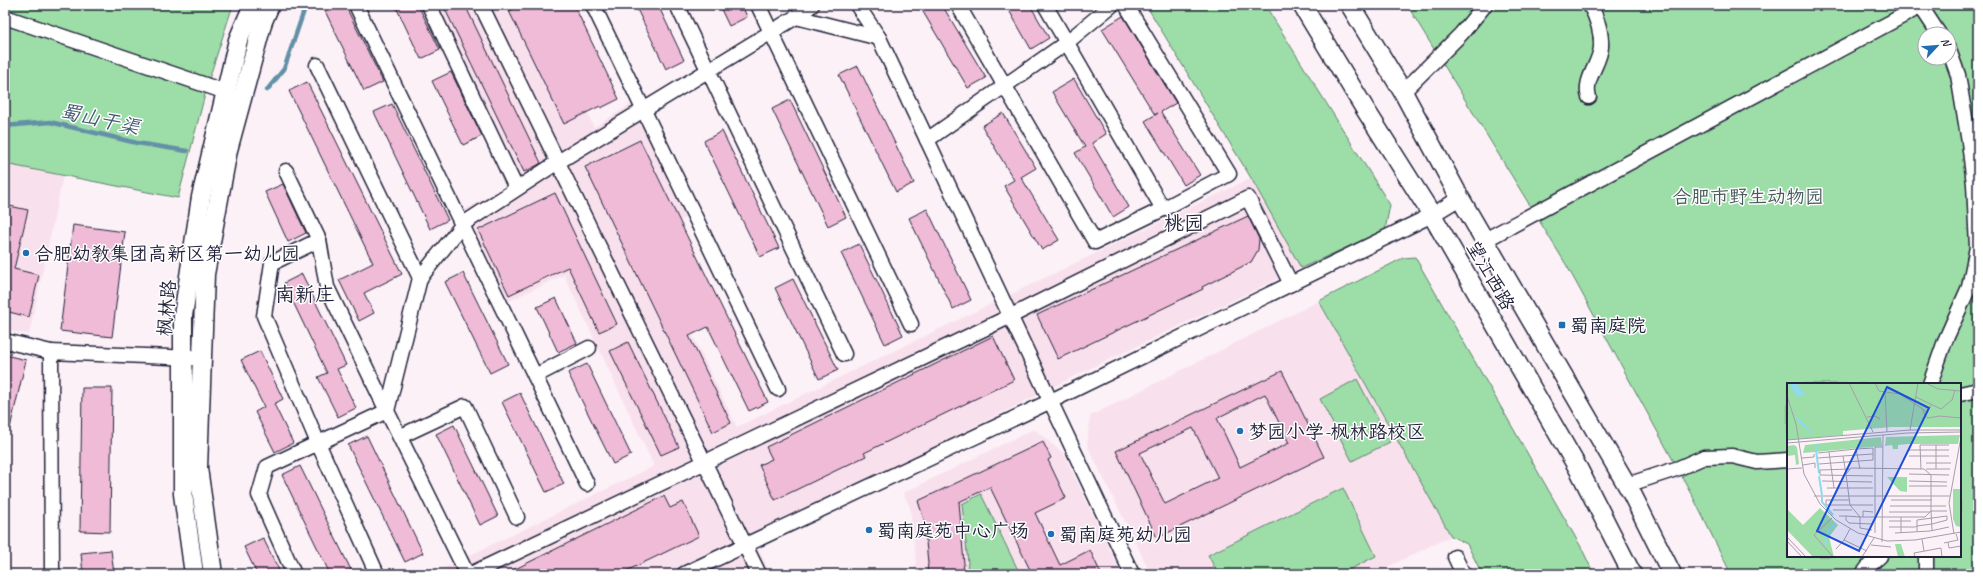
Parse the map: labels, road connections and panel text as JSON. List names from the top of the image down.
{
  "streets": {
    "main road": ["望江西路", "枫林路"]
  },
  "districts": ["桃园", "南新庄"],
  "water": ["蜀山干渠"],
  "parks": ["合肥市野生动物园"],
  "places": {
    "other": [
      "合肥幼教集团高新区第一幼儿园",
      "梦园小学-枫林路校区",
      "蜀南庭苑中心广场",
      "蜀南庭苑幼儿园"
    ],
    "transit": ["蜀南庭院"]
  },
  "north": "top right"
}
